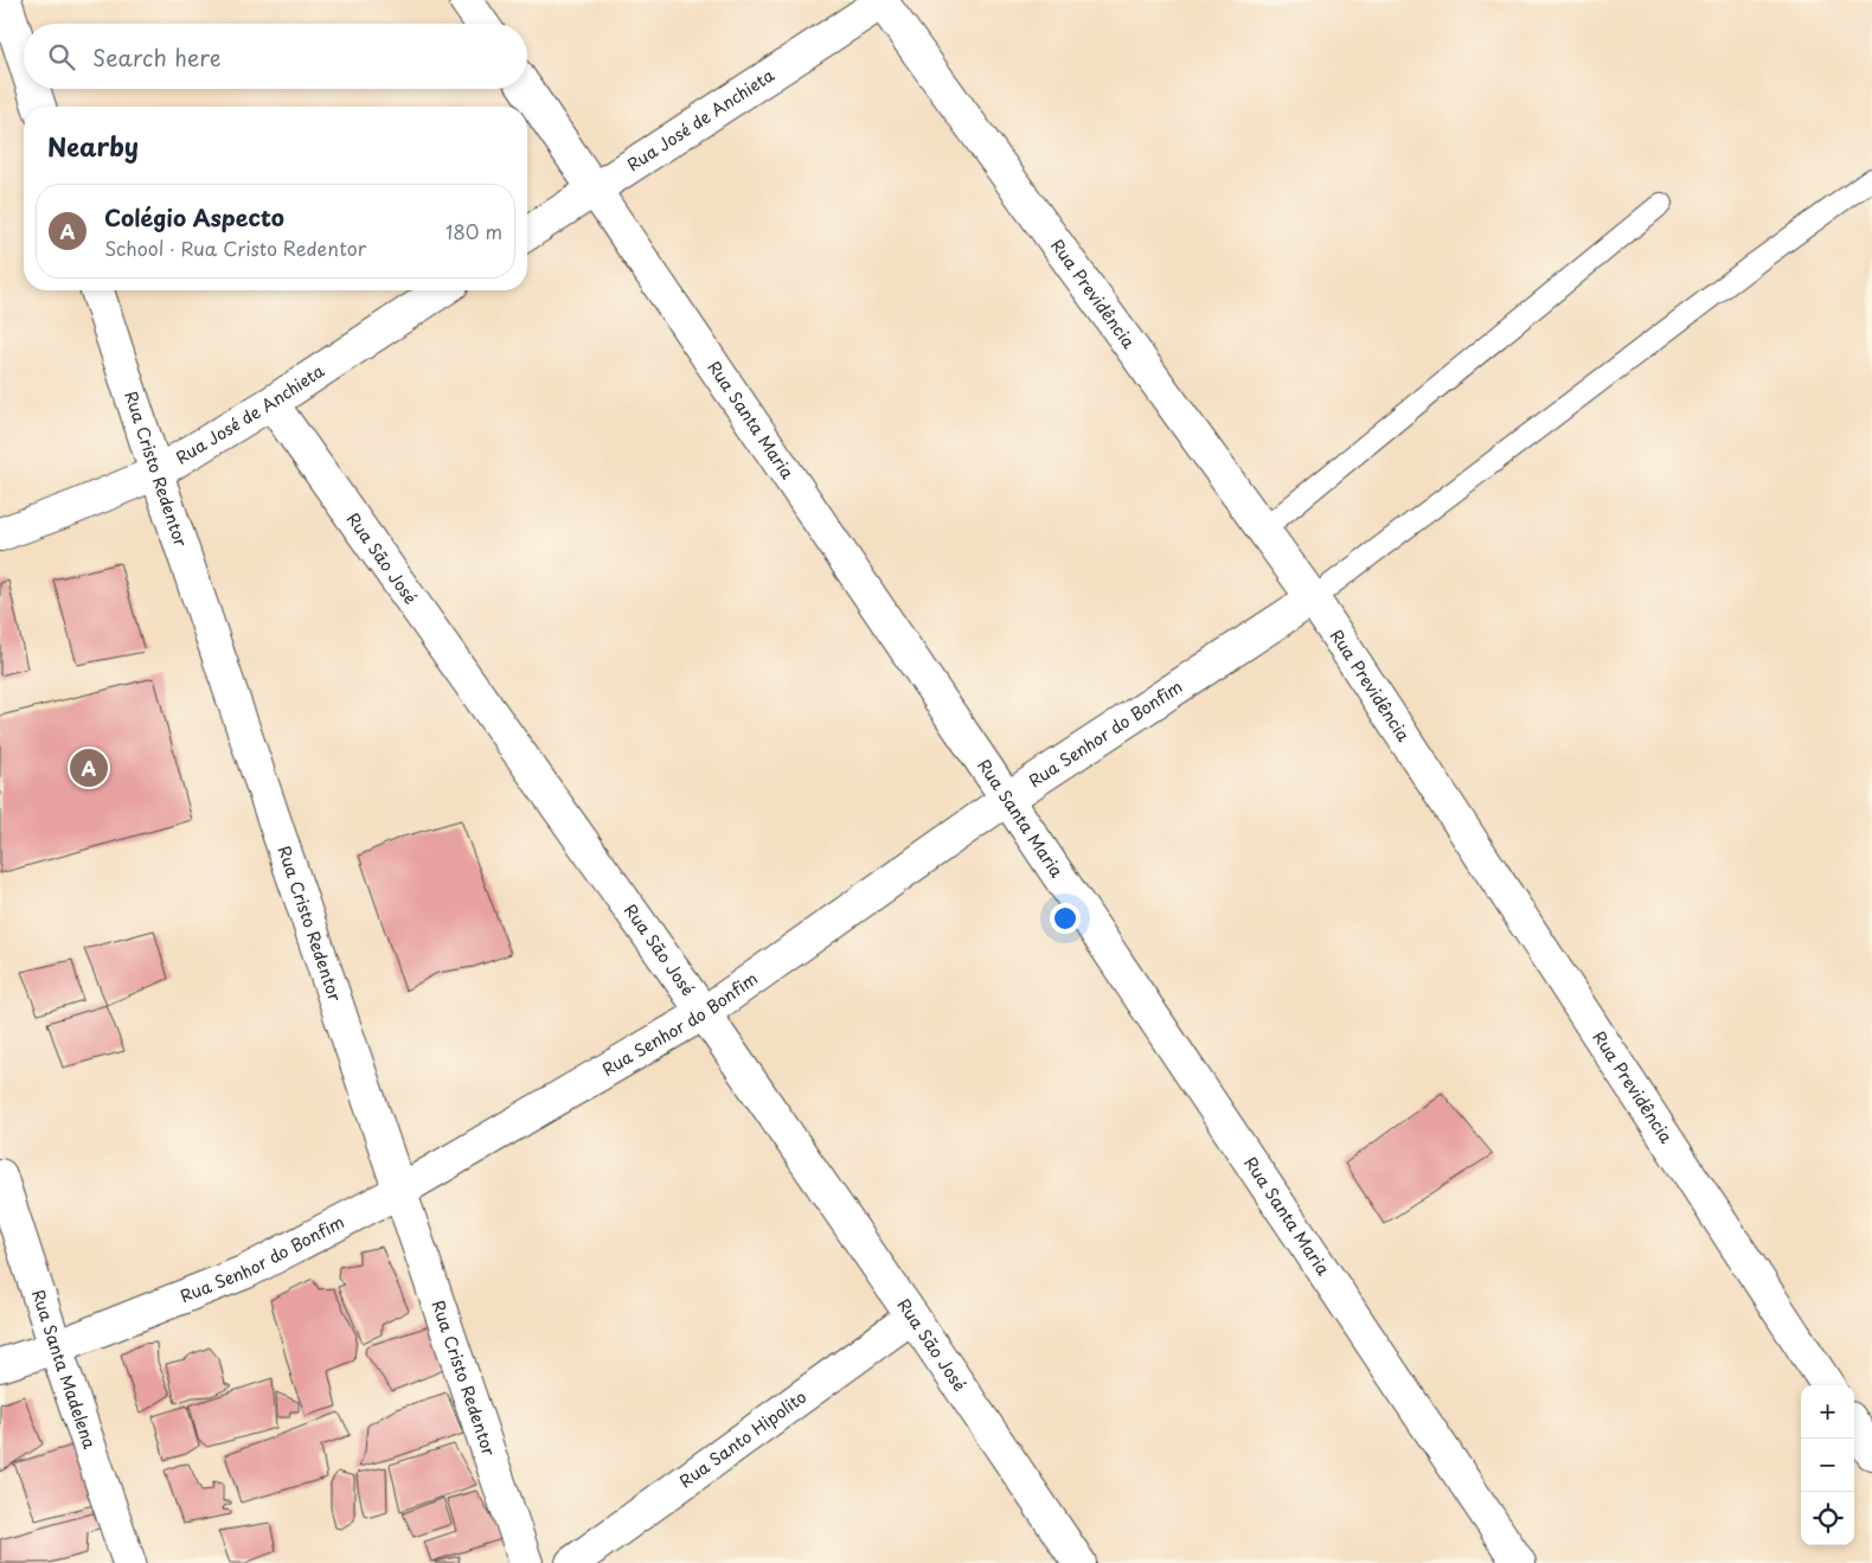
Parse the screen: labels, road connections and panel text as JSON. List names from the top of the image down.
{
  "streets": {
    "street": [
      "Rua José de Anchieta",
      "Rua Previdência",
      "Rua Santa Maria",
      "Rua Cristo Redentor",
      "Rua São José",
      "Rua Senhor do Bonfim",
      "Rua Santa Madelena",
      "Rua Santo Hipolito"
    ]
  },
  "crossings": [
    ["Rua José de Anchieta", "Rua Previdência"],
    ["Rua José de Anchieta", "Rua Santa Maria"],
    ["Rua José de Anchieta", "Rua Cristo Redentor"],
    ["Rua José de Anchieta", "Rua São José"],
    ["Rua Previdência", "Rua Senhor do Bonfim"],
    ["Rua Santa Maria", "Rua Senhor do Bonfim"],
    ["Rua Cristo Redentor", "Rua Senhor do Bonfim"],
    ["Rua São José", "Rua Senhor do Bonfim"],
    ["Rua São José", "Rua Santo Hipolito"],
    ["Rua Senhor do Bonfim", "Rua Santa Madelena"]
  ],
  "page": {
    "search": "Search here",
    "heading": "Nearby",
    "list": [
      {
        "mark": "A",
        "name": "Colégio Aspecto",
        "note": "School · Rua Cristo Redentor",
        "value": "180 m"
      }
    ],
    "pins": "A",
    "map_buttons": ["+", "−"]
  }
}
